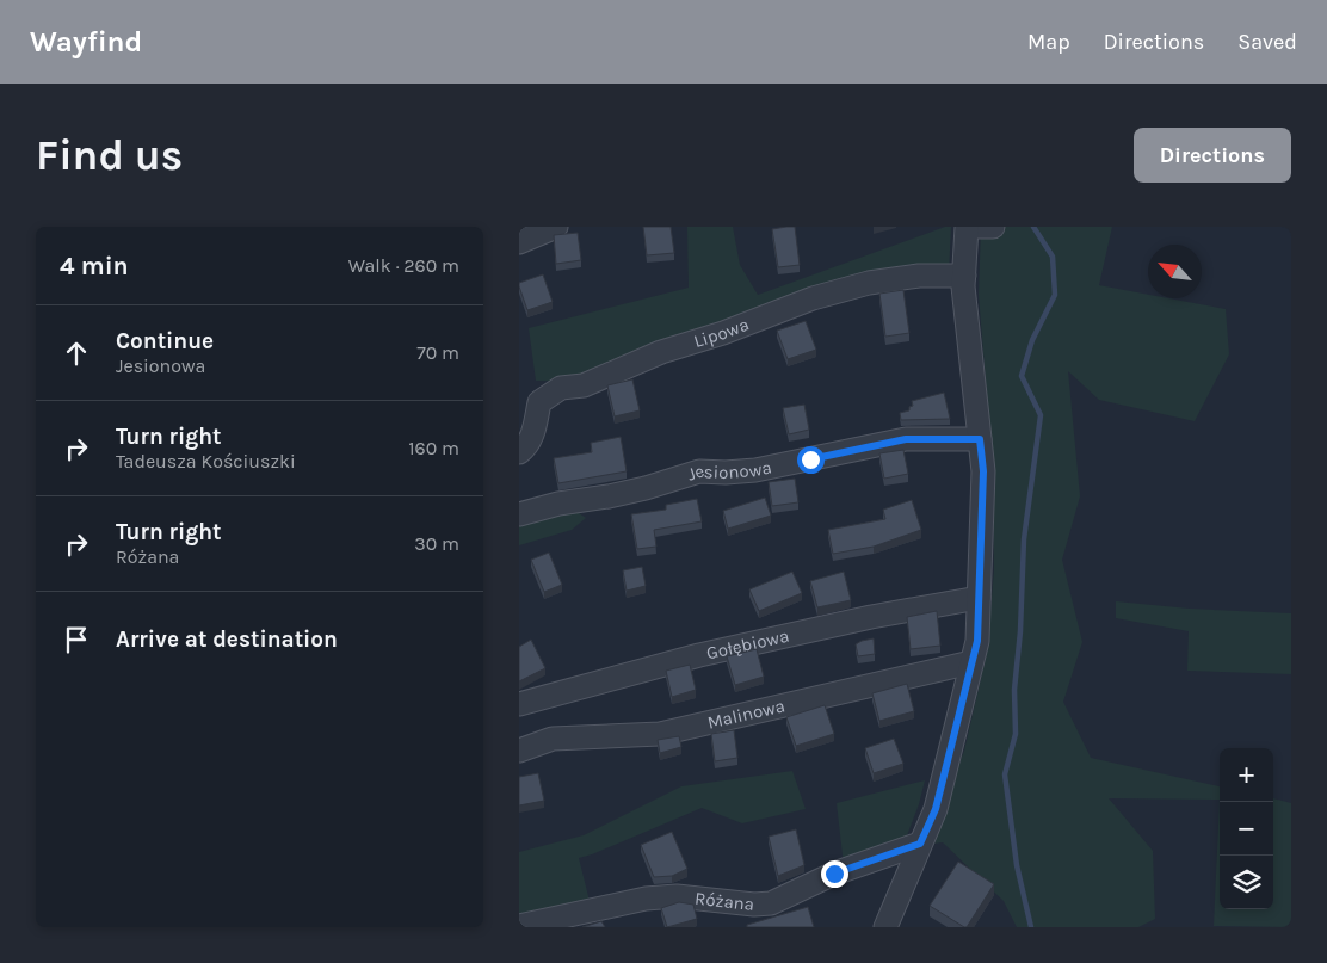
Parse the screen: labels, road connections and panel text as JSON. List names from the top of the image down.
{
  "streets": {
    "street": [
      "Lipowa",
      "Jesionowa",
      "Gołębiowa",
      "Malinowa",
      "Różana"
    ]
  },
  "north": "top left",
  "page": {
    "header": "Wayfind",
    "nav": ["Map", "Directions", "Saved"],
    "buttons": "Directions",
    "title": "Find us",
    "heading": ["4 min", "Walk · 260 m"],
    "list": [
      ["Continue", "Jesionowa", "70 m"],
      ["Turn right", "Tadeusza Kościuszki", "160 m"],
      ["Turn right", "Różana", "30 m"],
      "Arrive at destination"
    ],
    "map_buttons": ["+", "−"]
  }
}
